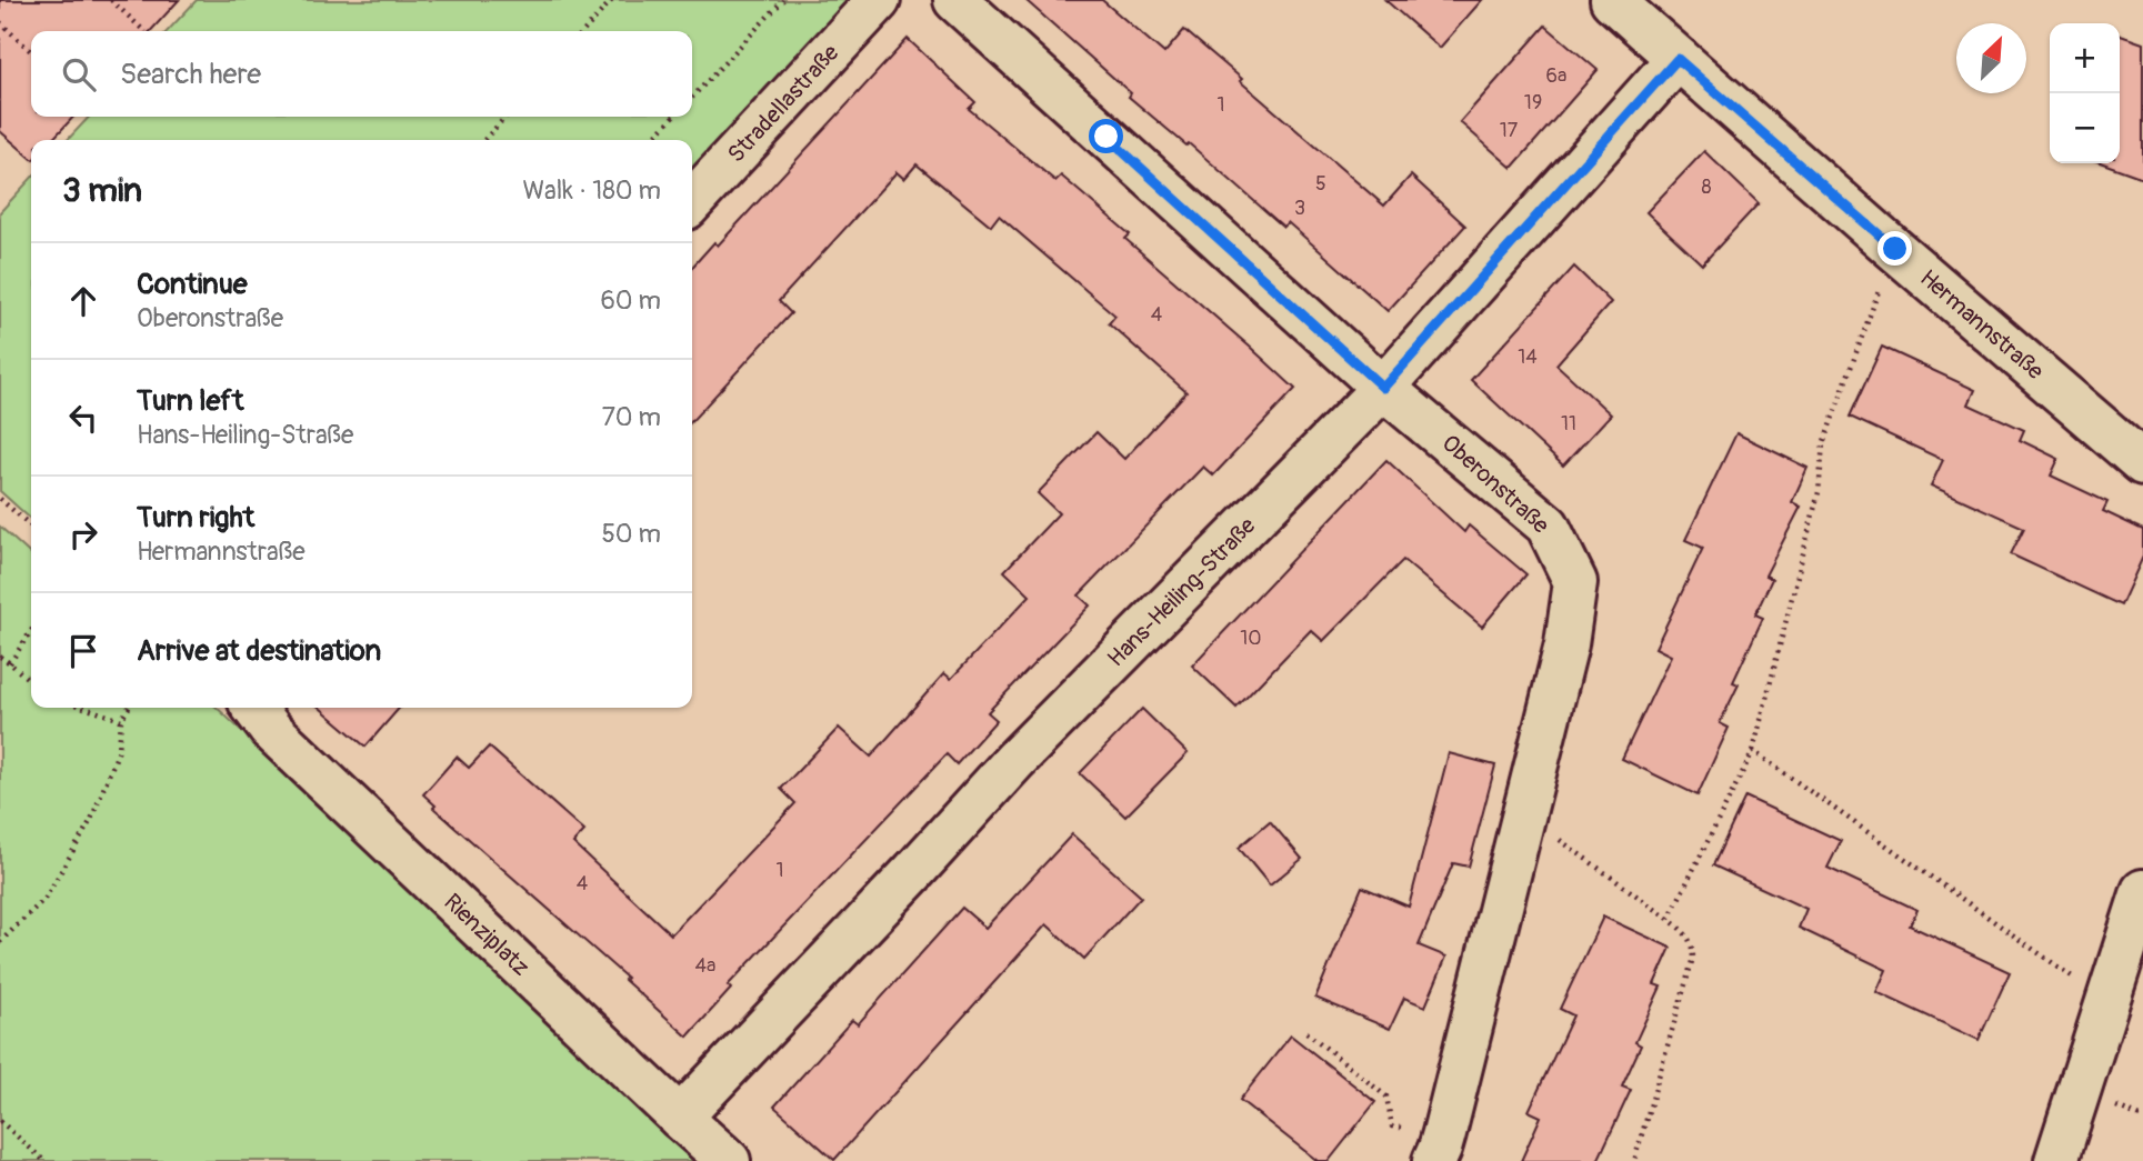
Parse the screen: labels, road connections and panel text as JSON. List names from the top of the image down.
{
  "streets": {
    "street": [
      "Stradellastraße",
      "Hermannstraße",
      "Oberonstraße",
      "Hans-Heiling-Straße",
      "Rienziplatz"
    ]
  },
  "crossings": [
    ["Hermannstraße", "Hans-Heiling-Straße"],
    ["Oberonstraße", "Hans-Heiling-Straße"],
    ["Hans-Heiling-Straße", "Rienziplatz"]
  ],
  "house_numbers": [
    "6a",
    "19",
    "1",
    "17",
    "5",
    "8",
    "3",
    "4",
    "14",
    "11",
    "10",
    "1",
    "4",
    "4a"
  ],
  "north": "top right",
  "page": {
    "map_buttons": ["+", "−"],
    "search": "Search here",
    "heading": ["3 min", "Walk · 180 m"],
    "list": [
      ["Continue", "Oberonstraße", "60 m"],
      ["Turn left", "Hans-Heiling-Straße", "70 m"],
      ["Turn right", "Hermannstraße", "50 m"],
      "Arrive at destination"
    ]
  }
}
